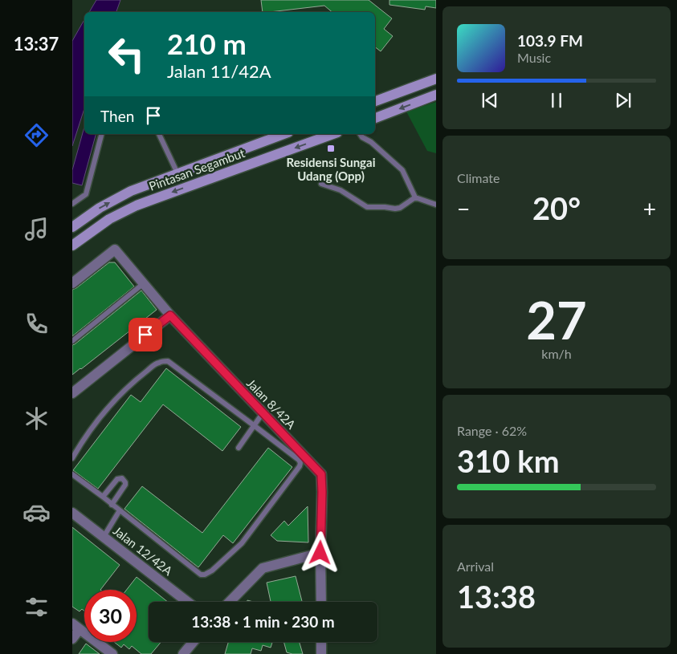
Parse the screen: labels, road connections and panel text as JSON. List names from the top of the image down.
{
  "streets": {
    "main road": ["Pintasan Segambut"],
    "street": ["Jalan 8/42A", "Jalan 12/42A"]
  },
  "places": {
    "transit": ["Residensi Sungai Udang (Opp)"]
  },
  "page": {
    "tabs": "13:37",
    "turn": ["210 m", "Jalan 11/42A"],
    "song": ["103.9 FM", "Music"],
    "then": "Then",
    "tile": [
      "Climate",
      ["27", "km/h"],
      ["Range · 62%", "310 km"],
      ["Arrival", "13:38"]
    ],
    "heat": ["−", "20°", "+"],
    "limit": "30",
    "trip": "13:38 · 1 min · 230 m"
  }
}
